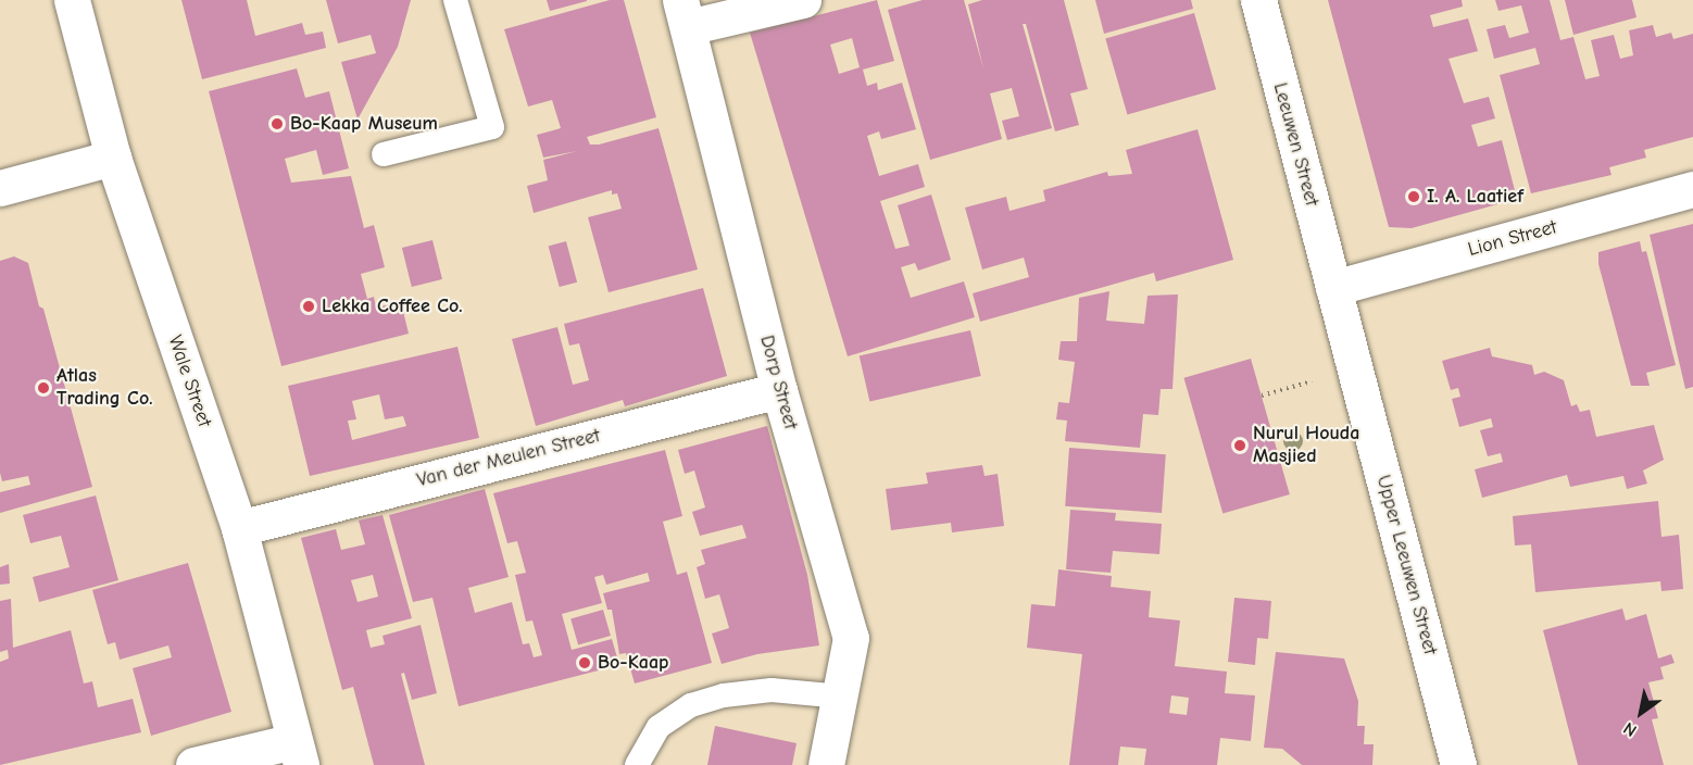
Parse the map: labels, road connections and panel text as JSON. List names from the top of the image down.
{
  "streets": {
    "street": [
      "Leeuwen Street",
      "Lion Street",
      "Wale Street",
      "Dorp Street",
      "Van der Meulen Street",
      "Upper Leeuwen Street"
    ]
  },
  "crossings": [
    ["Leeuwen Street", "Lion Street"],
    ["Leeuwen Street", "Upper Leeuwen Street"],
    ["Lion Street", "Upper Leeuwen Street"],
    ["Wale Street", "Van der Meulen Street"],
    ["Dorp Street", "Van der Meulen Street"]
  ],
  "places": [
    "Bo-Kaap Museum",
    "I. A. Laatief",
    "Lekka Coffee Co.",
    "Atlas Trading Co.",
    "Nurul Houda Masjied",
    "Bo-Kaap"
  ],
  "north": "bottom left"
}
